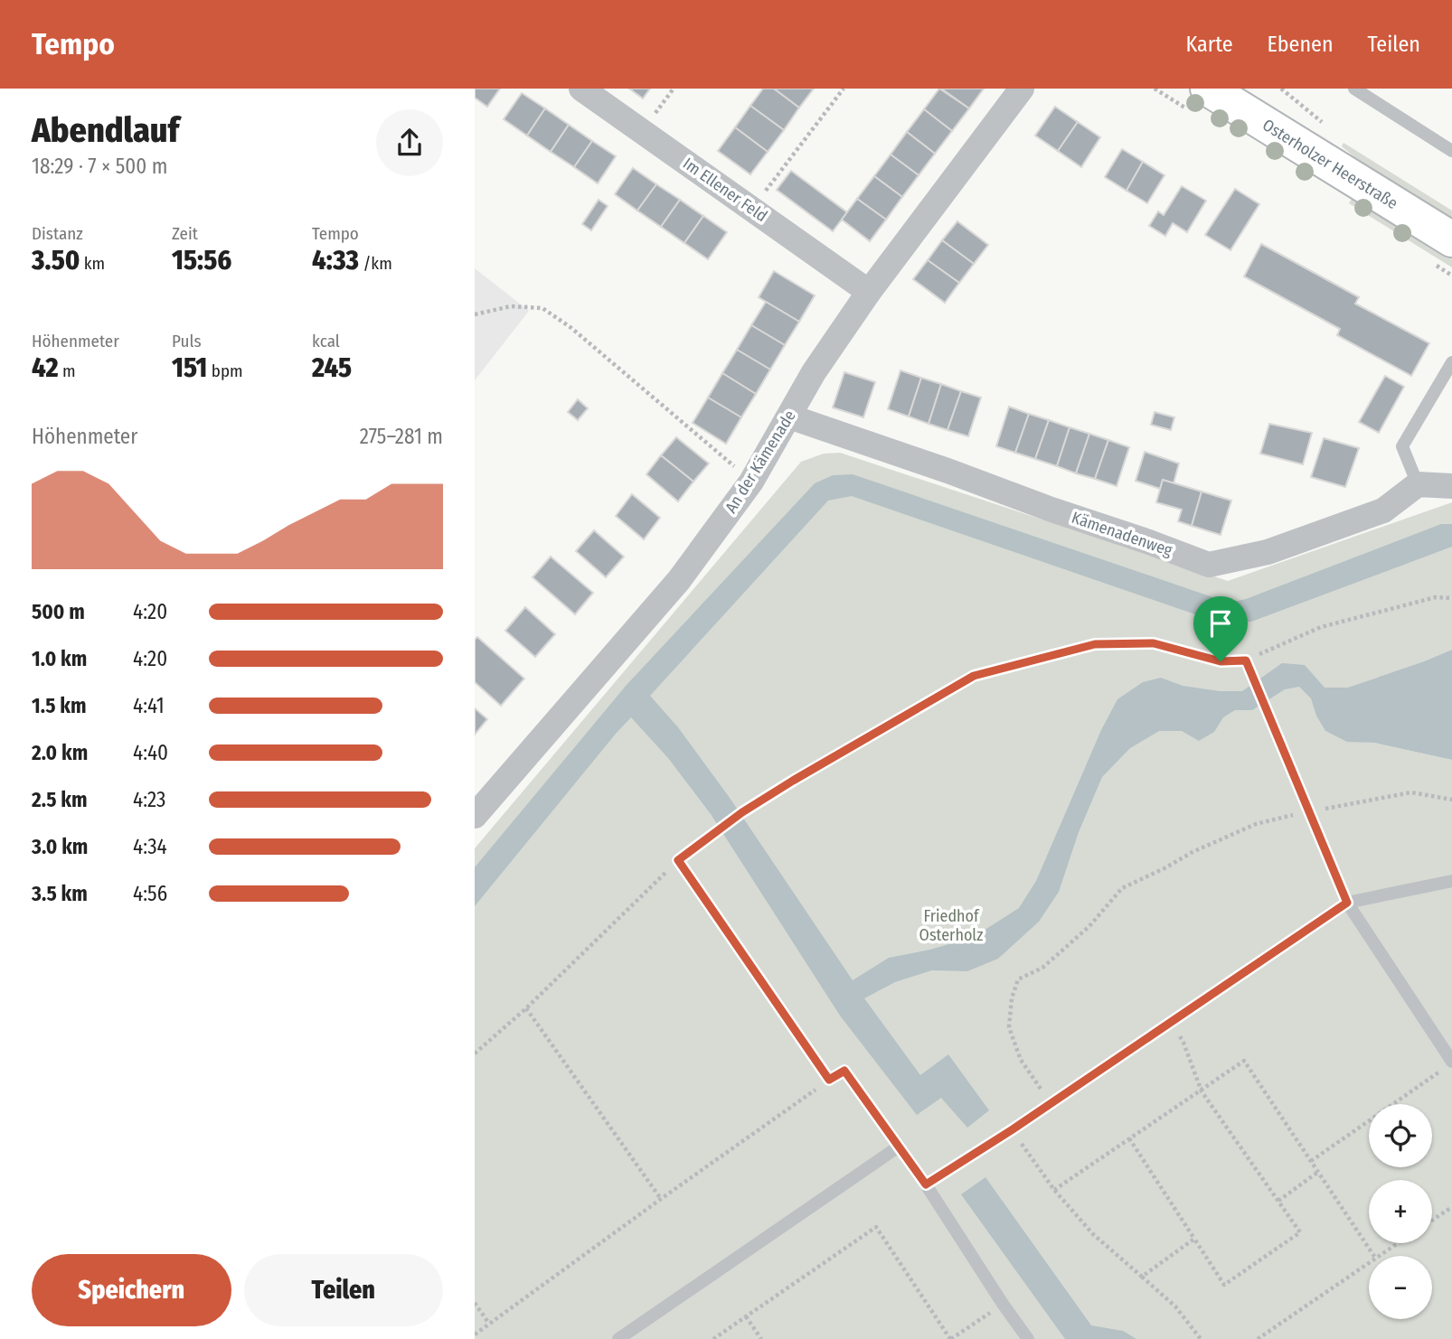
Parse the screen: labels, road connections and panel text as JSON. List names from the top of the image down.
{
  "streets": {
    "main road": ["Osterholzer Heerstraße"],
    "street": ["Im Ellener Feld", "An der Kämenade", "Kämenadenweg"]
  },
  "crossings": [
    ["Im Ellener Feld", "An der Kämenade"],
    ["An der Kämenade", "Kämenadenweg"]
  ],
  "parks": ["Friedhof Osterholz"],
  "page": {
    "header": "Tempo",
    "nav": ["Karte", "Ebenen", "Teilen"],
    "heading": ["Abendlauf", "18:29 · 7 × 500 m"],
    "stats": [
      ["Distanz", "3.50 km"],
      ["Zeit", "15:56"],
      ["Tempo", "4:33 /km"],
      ["Höhenmeter", "42 m"],
      ["Puls", "151 bpm"],
      ["kcal", "245"]
    ],
    "chart": ["Höhenmeter", "275–281 m"],
    "list": [
      {
        "name": "500 m",
        "note": "4:20"
      },
      {
        "name": "1.0 km",
        "note": "4:20"
      },
      {
        "name": "1.5 km",
        "note": "4:41"
      },
      {
        "name": "2.0 km",
        "note": "4:40"
      },
      {
        "name": "2.5 km",
        "note": "4:23"
      },
      {
        "name": "3.0 km",
        "note": "4:34"
      },
      {
        "name": "3.5 km",
        "note": "4:56"
      }
    ],
    "map_buttons": ["+", "−"],
    "buttons": ["Speichern", "Teilen"]
  }
}
